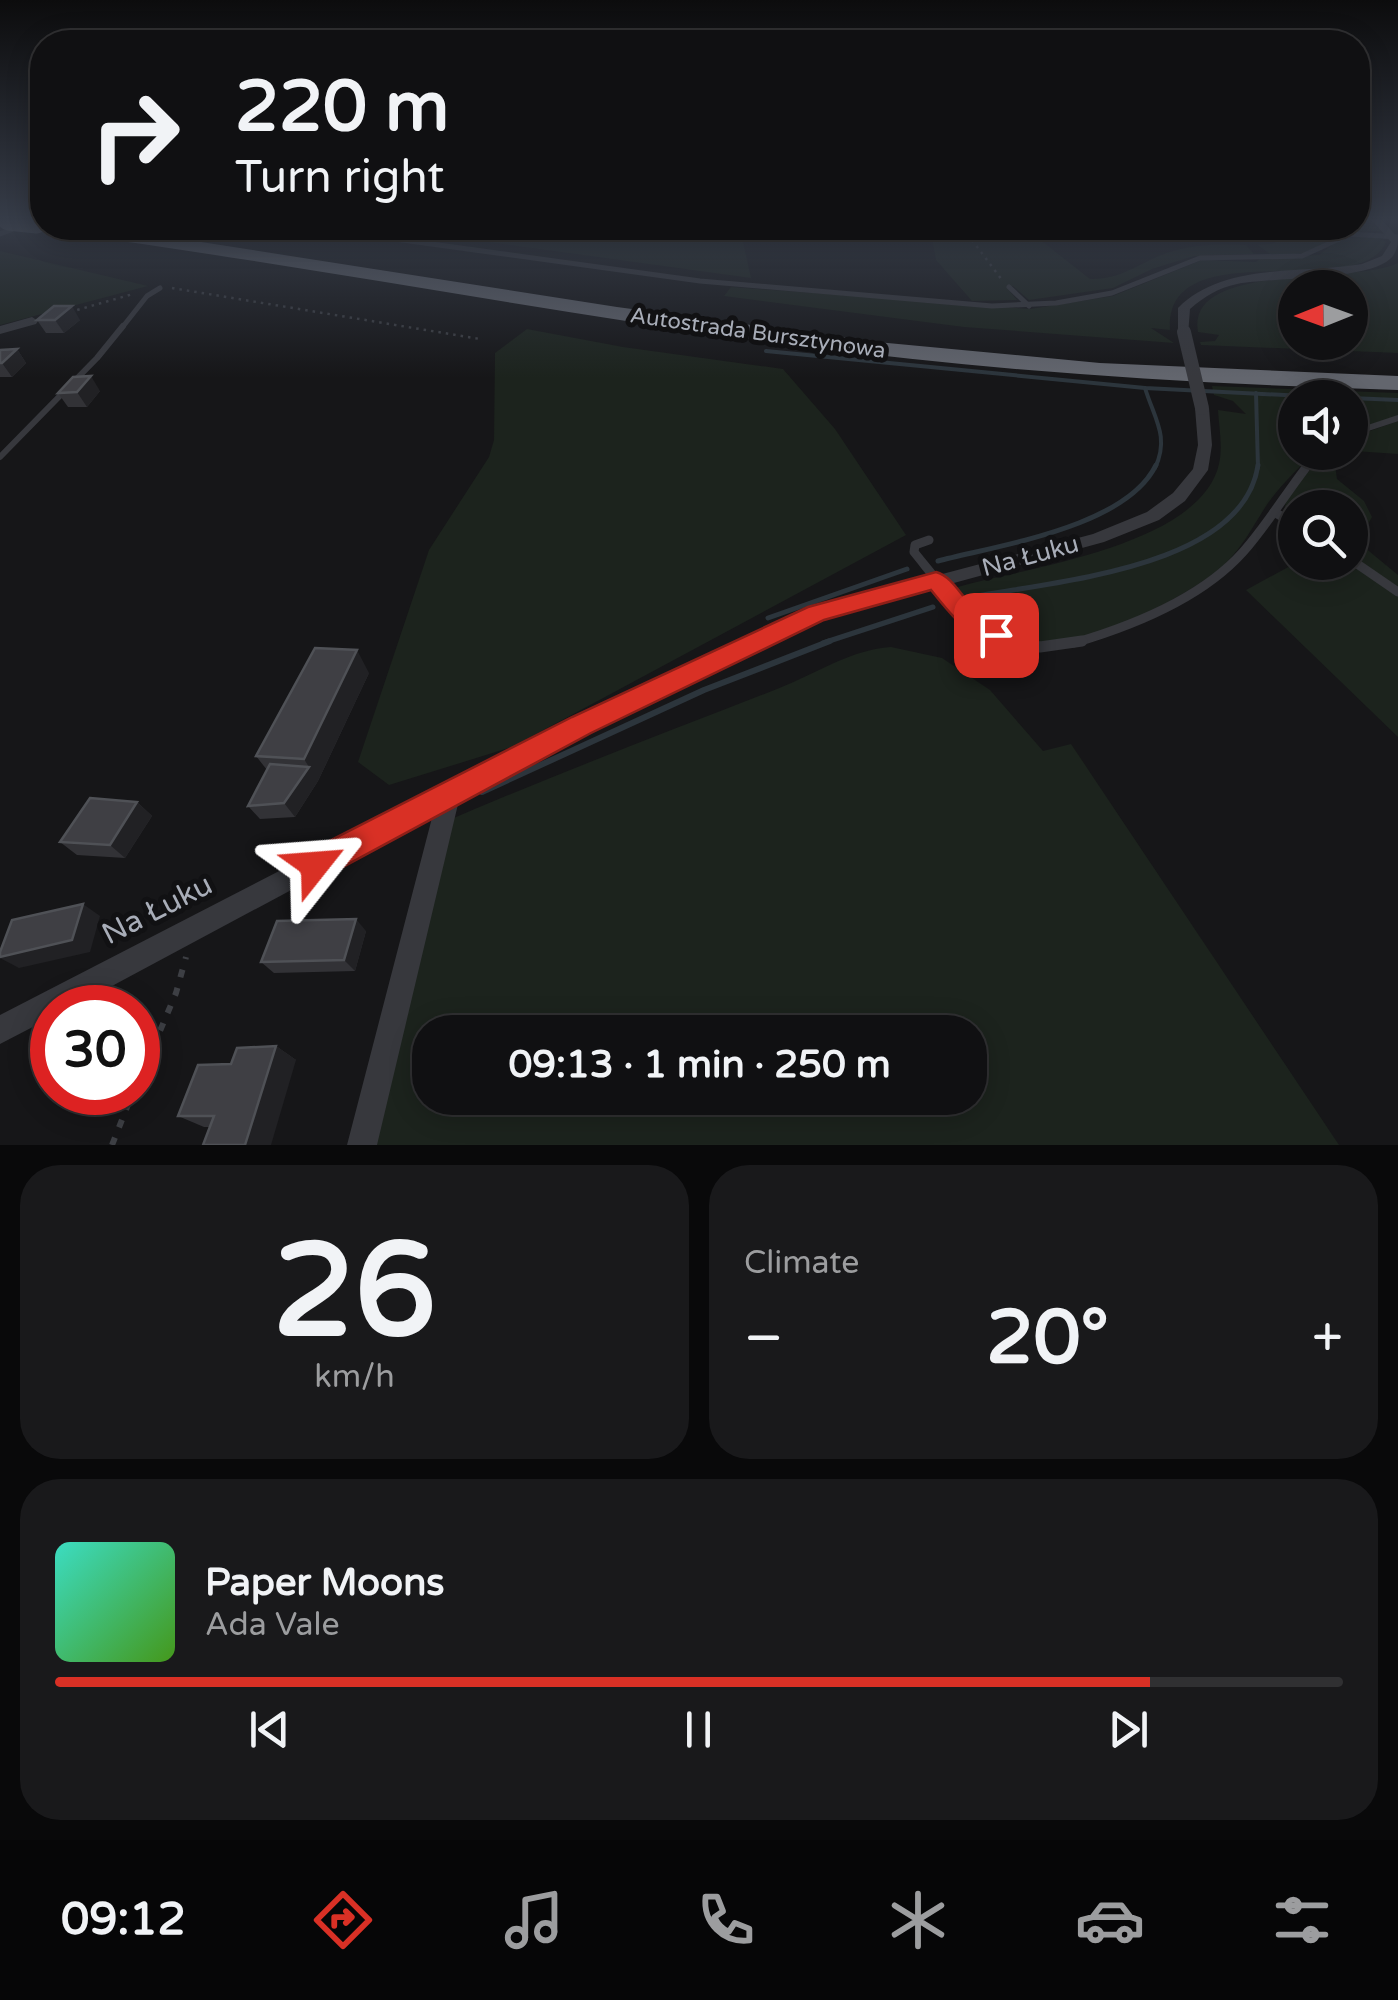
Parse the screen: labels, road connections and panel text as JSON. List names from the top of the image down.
{
  "streets": {
    "highway": ["Autostrada Bursztynowa"],
    "street": ["Na Łuku"]
  },
  "north": "left",
  "page": {
    "turn": ["220 m", "Turn right"],
    "limit": "30",
    "trip": "09:13 · 1 min · 250 m",
    "tile": [
      ["26", "km/h"],
      "Climate"
    ],
    "heat": ["−", "20°", "+"],
    "song": ["Paper Moons", "Ada Vale"],
    "tabs": "09:12"
  }
}
